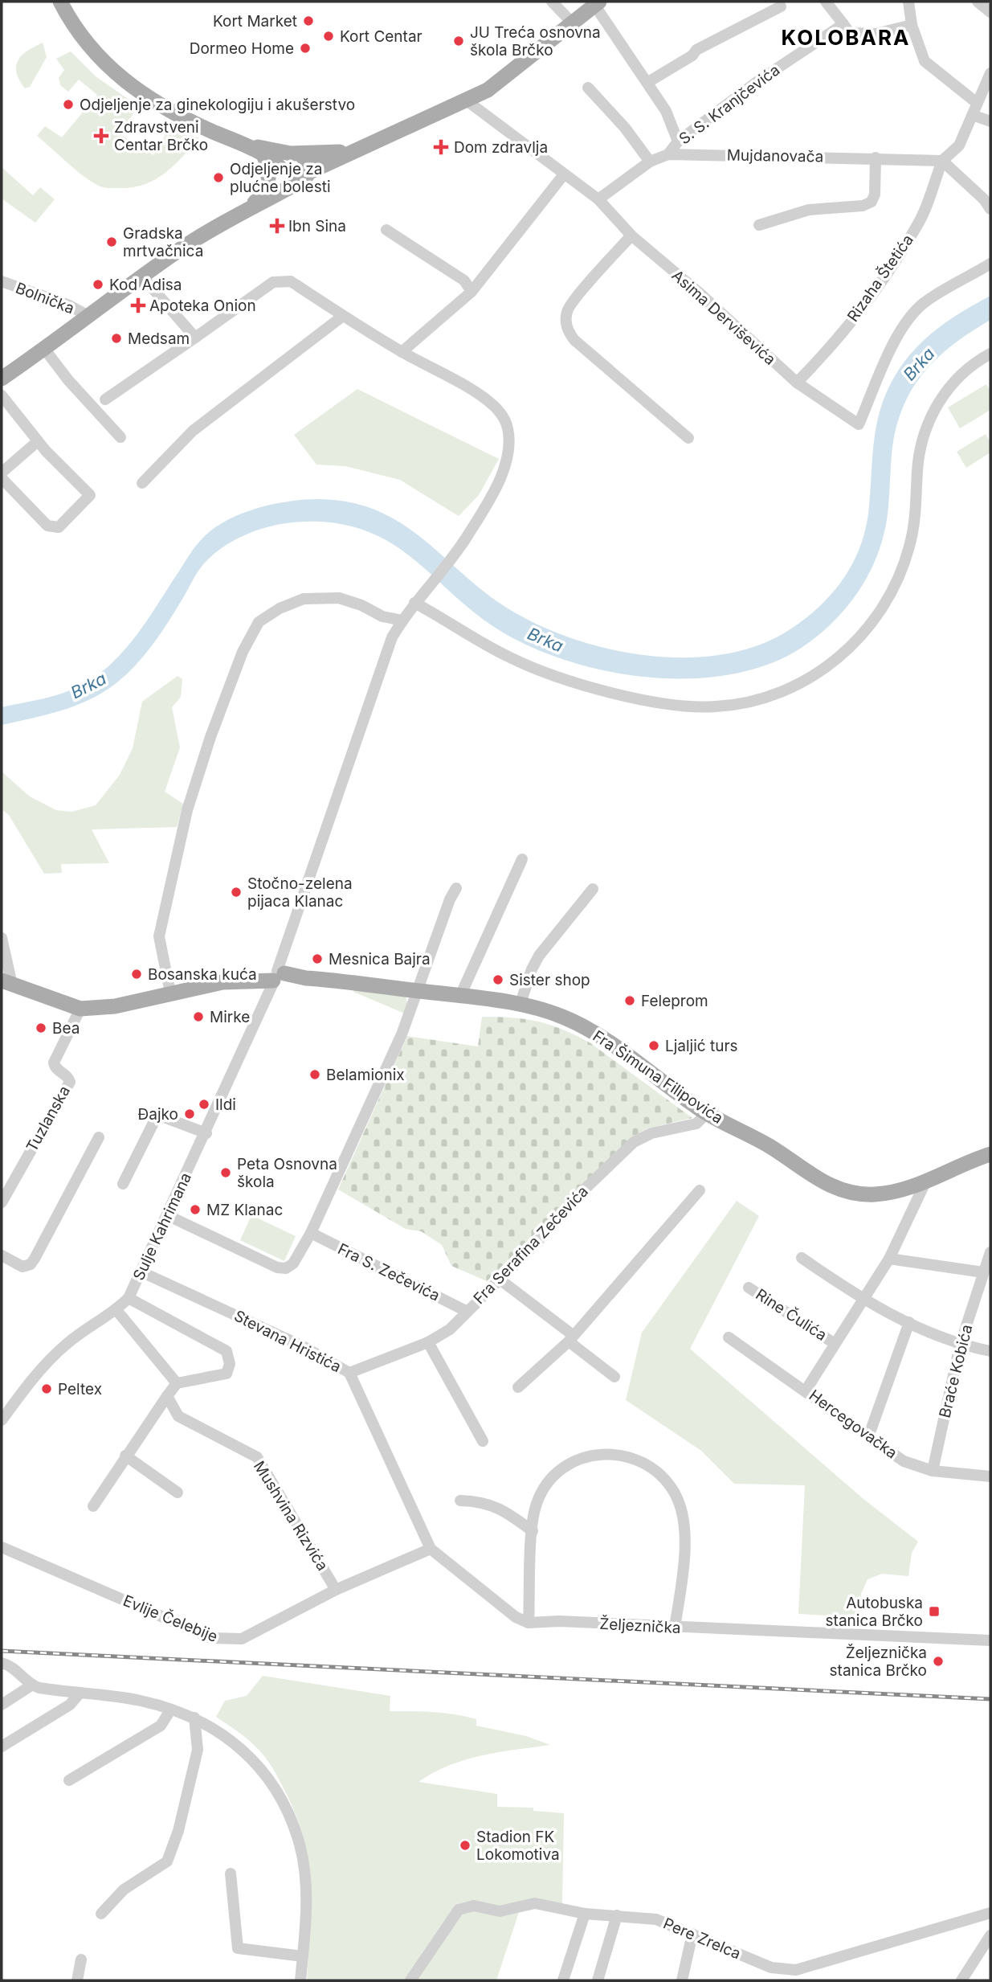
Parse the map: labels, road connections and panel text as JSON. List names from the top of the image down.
{
  "streets": {
    "main road": ["Fra Šimuna Filipovića"],
    "street": [
      "S. S. Kranjčevića",
      "Mujdanovača",
      "Rizaha Štetića",
      "Bolnička",
      "Asima Derviševića",
      "Tuzlanska",
      "Sulje Kahrimana",
      "Fra Serafina Zečevića",
      "Fra S. Zečevića",
      "Rine Čulića",
      "Stevana Hristića",
      "Braće Kobića",
      "Hercegovačka",
      "Mushvina Rizvića",
      "Evlije Čelebije",
      "Željeznička",
      "Pere Zrelca"
    ]
  },
  "crossings": [
    ["S. S. Kranjčevića", "Mujdanovača"],
    ["Mujdanovača", "Rizaha Štetića"],
    ["Mujdanovača", "Asima Derviševića"],
    ["Rizaha Štetića", "Asima Derviševića"],
    ["Fra Šimuna Filipovića", "Tuzlanska"],
    ["Fra Šimuna Filipovića", "Sulje Kahrimana"],
    ["Fra Šimuna Filipovića", "Fra Serafina Zečevića"],
    ["Sulje Kahrimana", "Stevana Hristića"],
    ["Fra Serafina Zečevića", "Fra S. Zečevića"],
    ["Fra Serafina Zečevića", "Stevana Hristića"],
    ["Stevana Hristića", "Evlije Čelebije"],
    ["Braće Kobića", "Hercegovačka"],
    ["Mushvina Rizvića", "Evlije Čelebije"]
  ],
  "districts": ["KOLOBARA"],
  "water": ["Brka"],
  "places": {
    "other": [
      "Kort Market",
      "Kort Centar",
      "JU Treća osnovna škola Brčko",
      "Dormeo Home",
      "Odjeljenje za ginekologiju i akušerstvo",
      "Odjeljenje za plućne bolesti",
      "Gradska mrtvačnica",
      "Kod Adisa",
      "Medsam",
      "Stočno-zelena pijaca Klanac",
      "Mesnica Bajra",
      "Bosanska kuća",
      "Sister shop",
      "Feleprom",
      "Mirke",
      "Bea",
      "Ljaljić turs",
      "Belamionix",
      "Ildi",
      "Đajko",
      "Peta Osnovna škola",
      "MZ Klanac",
      "Peltex",
      "Željeznička stanica Brčko",
      "Stadion FK Lokomotiva"
    ],
    "health": [
      "Zdravstveni Centar Brčko",
      "Dom zdravlja",
      "Ibn Sina",
      "Apoteka Onion"
    ],
    "transit": ["Autobuska stanica Brčko"]
  }
}
